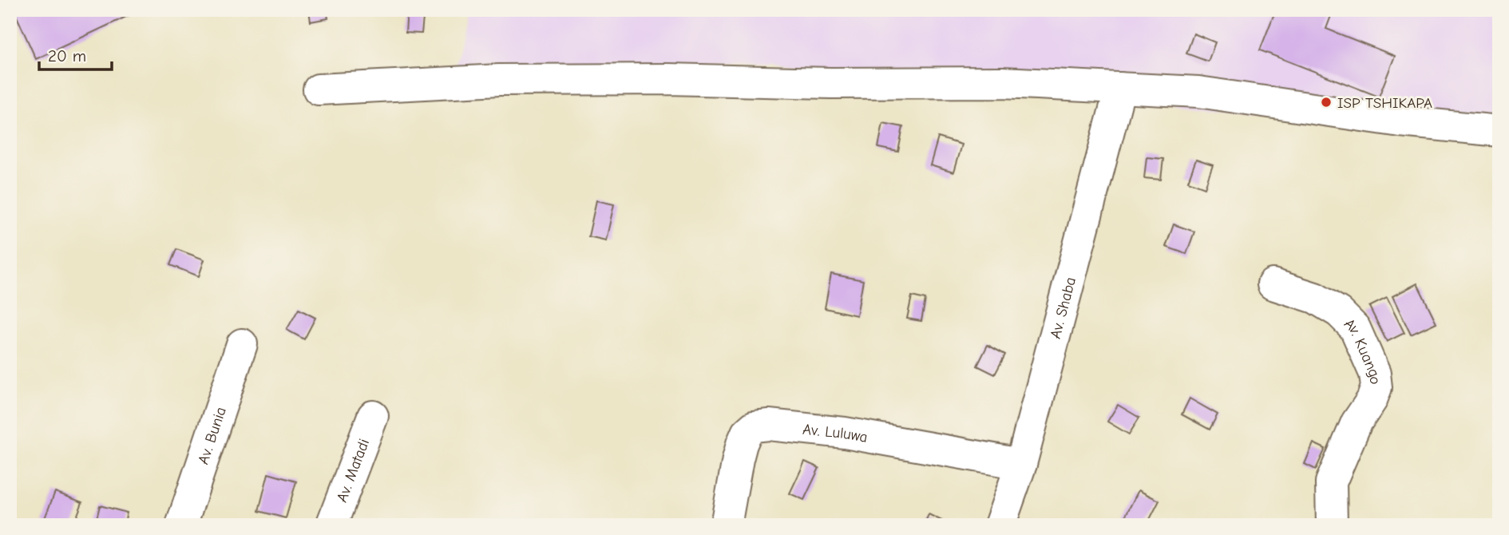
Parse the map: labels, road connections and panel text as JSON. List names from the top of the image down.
{
  "streets": {
    "street": [
      "Av. Shaba",
      "Av. Kuango",
      "Av. Luluwa",
      "Av. Bunia",
      "Av. Matadi"
    ]
  },
  "crossings": [
    ["Av. Shaba", "Av. Luluwa"]
  ],
  "places": ["ISP TSHIKAPA"],
  "scale_bar": "20 m"
}
